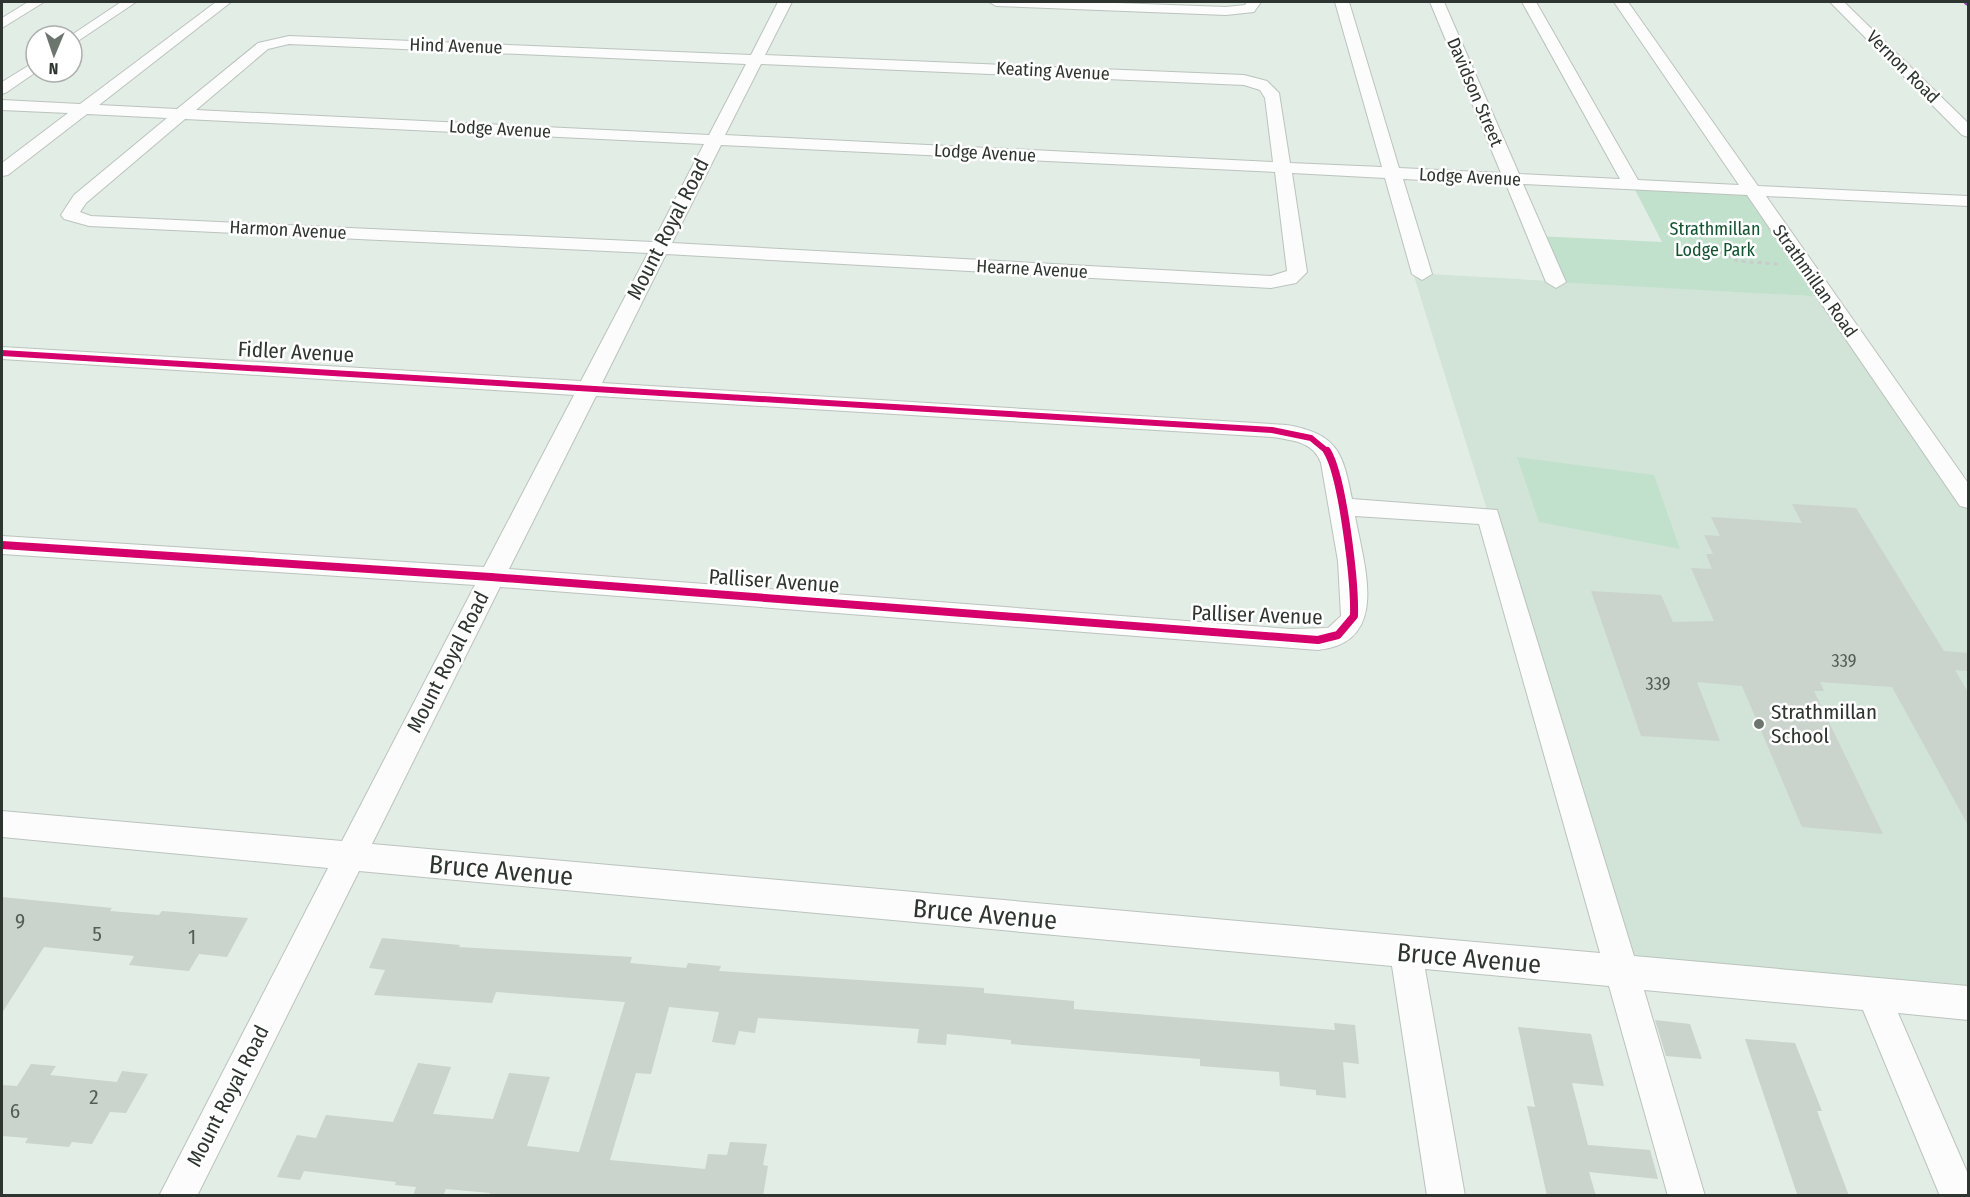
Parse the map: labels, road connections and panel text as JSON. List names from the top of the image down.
{
  "streets": {
    "street": [
      "Hind Avenue",
      "Vernon Road",
      "Keating Avenue",
      "Davidson Street",
      "Lodge Avenue",
      "Mount Royal Road",
      "Harmon Avenue",
      "Hearne Avenue",
      "Strathmillan Road",
      "Fidler Avenue",
      "Palliser Avenue",
      "Bruce Avenue"
    ]
  },
  "crossings": [
    ["Hind Avenue", "Keating Avenue"],
    ["Hind Avenue", "Lodge Avenue"],
    ["Hind Avenue", "Mount Royal Road"],
    ["Hind Avenue", "Harmon Avenue"],
    ["Keating Avenue", "Lodge Avenue"],
    ["Keating Avenue", "Mount Royal Road"],
    ["Keating Avenue", "Hearne Avenue"],
    ["Davidson Street", "Lodge Avenue"],
    ["Lodge Avenue", "Mount Royal Road"],
    ["Lodge Avenue", "Harmon Avenue"],
    ["Lodge Avenue", "Hearne Avenue"],
    ["Lodge Avenue", "Strathmillan Road"],
    ["Mount Royal Road", "Harmon Avenue"],
    ["Mount Royal Road", "Hearne Avenue"],
    ["Mount Royal Road", "Fidler Avenue"],
    ["Mount Royal Road", "Palliser Avenue"],
    ["Mount Royal Road", "Bruce Avenue"],
    ["Harmon Avenue", "Hearne Avenue"],
    ["Fidler Avenue", "Palliser Avenue"]
  ],
  "parks": ["Strathmillan Lodge Park"],
  "places": ["Strathmillan School"],
  "house_numbers": [
    "339",
    "339",
    "9",
    "5",
    "1",
    "2",
    "6"
  ],
  "north": "bottom"
}
